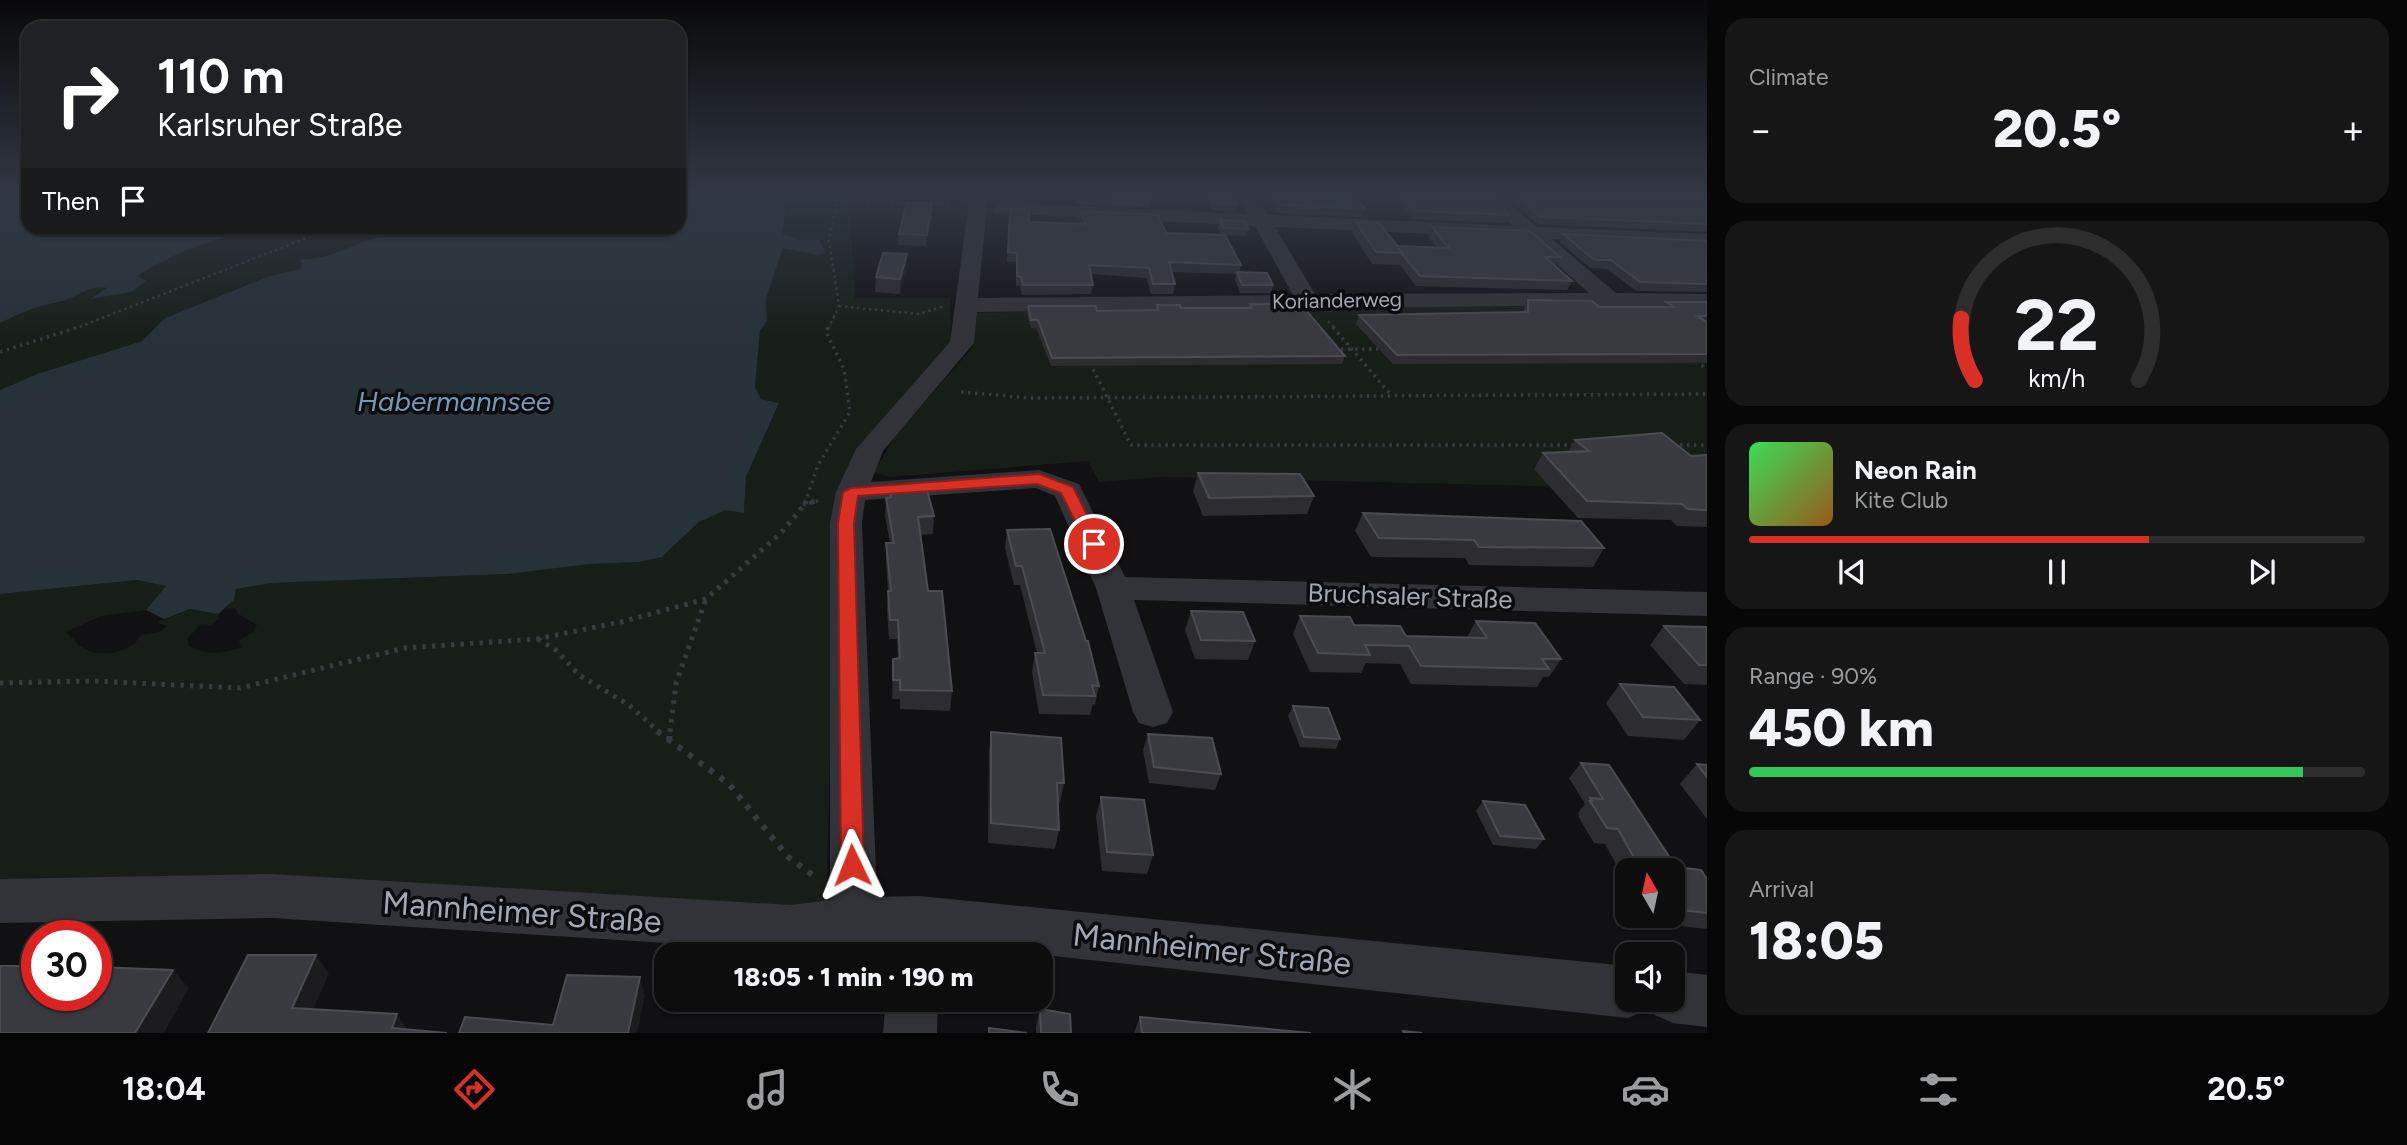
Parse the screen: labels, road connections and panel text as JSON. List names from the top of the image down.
{
  "streets": {
    "street": ["Korianderweg", "Bruchsaler Straße", "Mannheimer Straße"]
  },
  "water": ["Habermannsee"],
  "north": "top",
  "page": {
    "tile": [
      "Climate",
      ["Range · 90%", "450 km"],
      ["Arrival", "18:05"]
    ],
    "turn": ["110 m", "Karlsruher Straße"],
    "heat": ["−", "20.5°", "+"],
    "then": "Then",
    "song": ["Neon Rain", "Kite Club"],
    "limit": "30",
    "trip": "18:05 · 1 min · 190 m",
    "tabs": ["18:04", "20.5°"],
    "gauge": ["22", "km/h"]
  }
}
